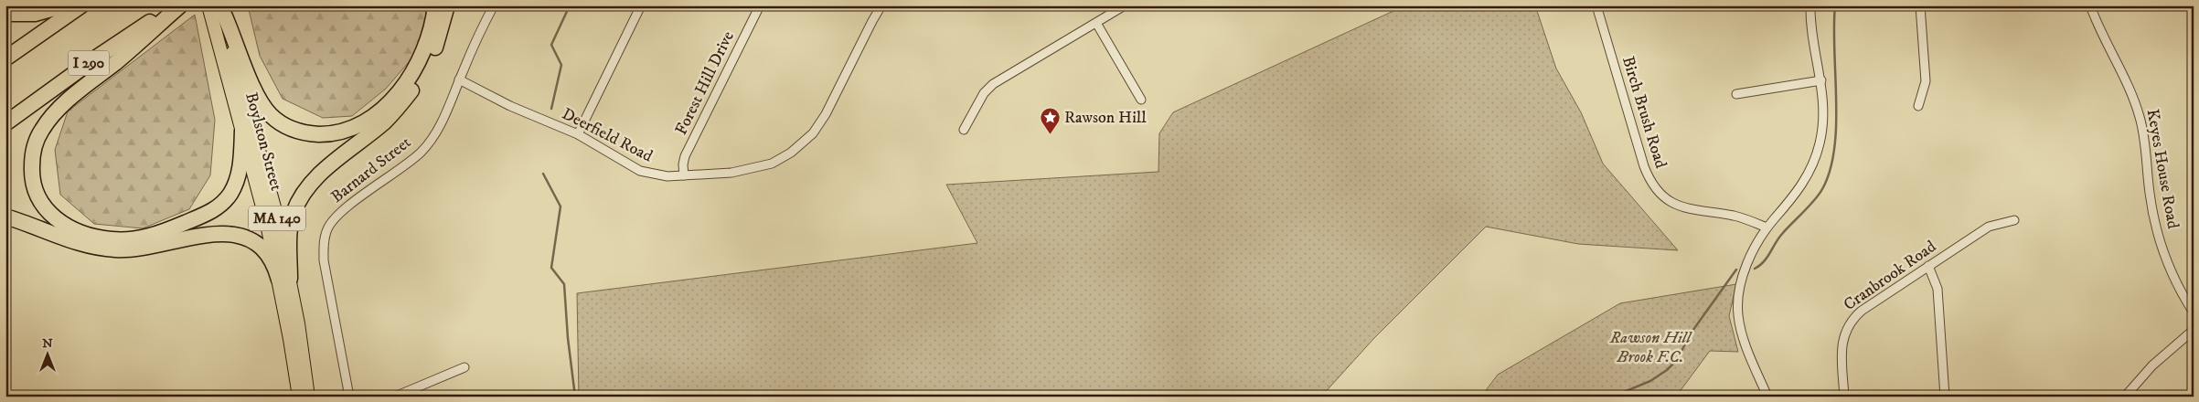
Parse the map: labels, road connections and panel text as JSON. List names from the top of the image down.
{
  "streets": {
    "highway": ["I 290"],
    "main road": ["Boylston Street", "MA 140"],
    "street": [
      "Forest Hill Drive",
      "Birch Brush Road",
      "Deerfield Road",
      "Keyes House Road",
      "Barnard Street",
      "Cranbrook Road"
    ]
  },
  "crossings": [
    ["Forest Hill Drive", "Deerfield Road"],
    ["Deerfield Road", "Barnard Street"]
  ],
  "parks": ["Rawson Hill Brook F.C."],
  "places": {
    "place": ["Rawson Hill"]
  },
  "north": "top"
}
